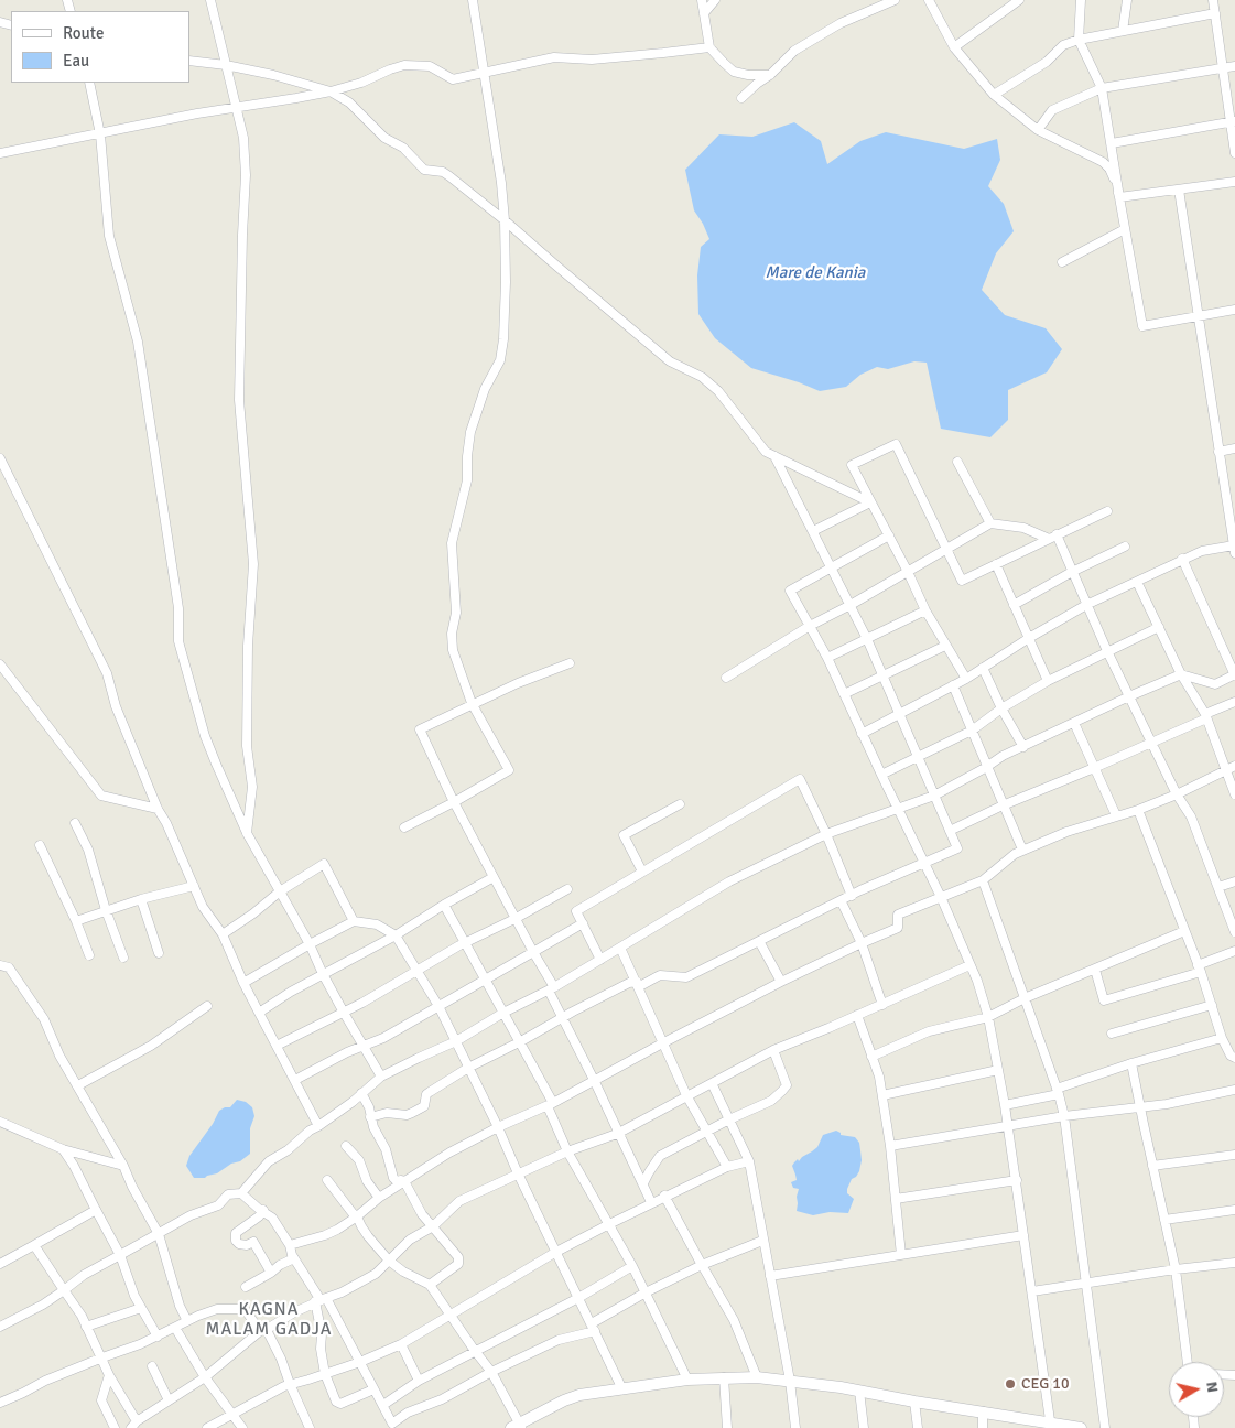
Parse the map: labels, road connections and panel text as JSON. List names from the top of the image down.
{
  "districts": ["KAGNA MALAM GADJA"],
  "water": ["Mare de Kania"],
  "places": ["CEG 10"],
  "legend": ["Route", "Eau"],
  "north": "right"
}
